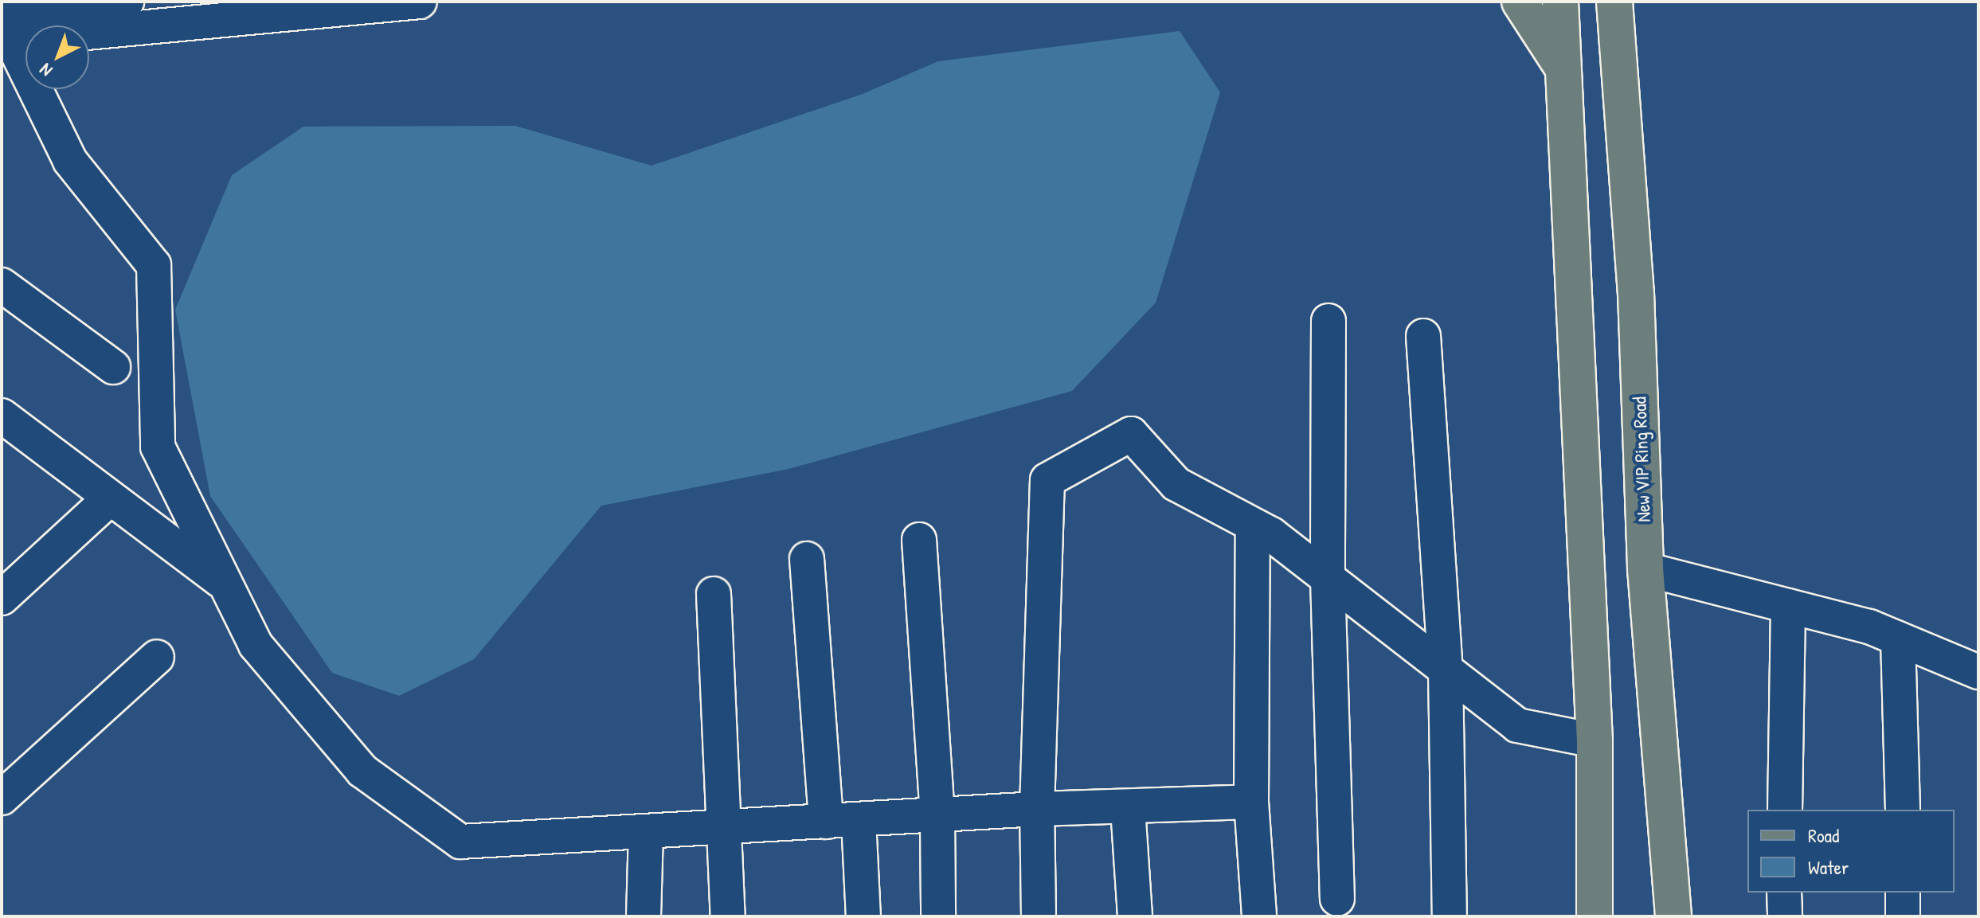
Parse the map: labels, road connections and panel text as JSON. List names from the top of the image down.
{
  "streets": {
    "main road": ["New VIP Ring Road"]
  },
  "legend": ["Road", "Water"],
  "north": "bottom left"
}
